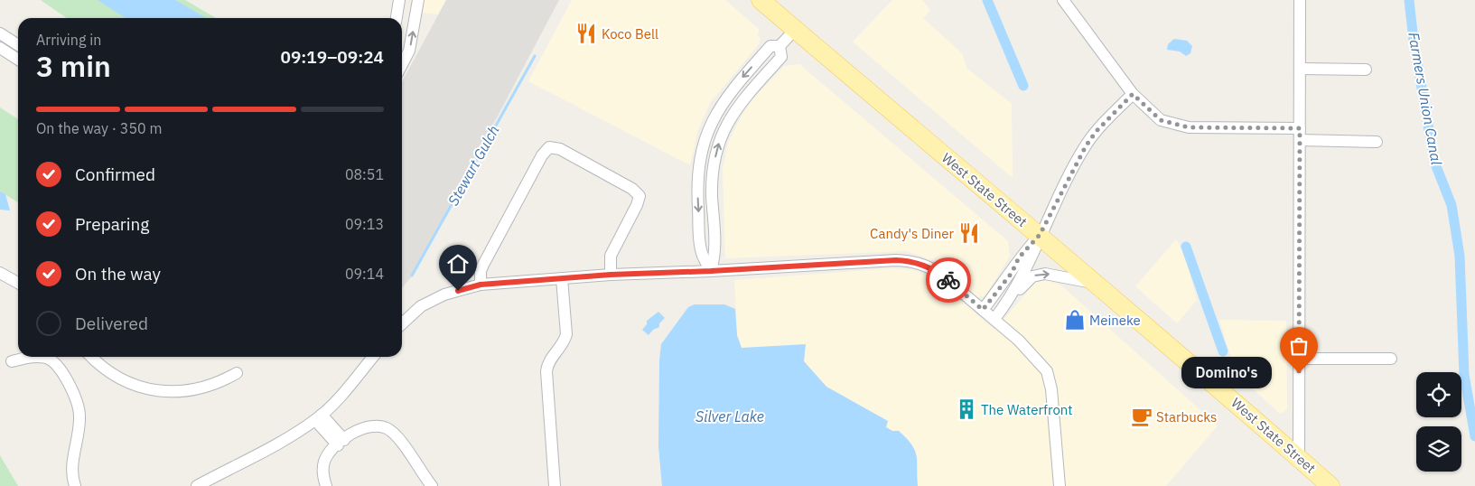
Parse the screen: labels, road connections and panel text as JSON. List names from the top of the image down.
{
  "streets": {
    "main road": ["West State Street"]
  },
  "water": ["Farmers Union Canal", "Stewart Gulch", "Silver Lake"],
  "places": {
    "restaurant": ["Koco Bell", "Candy's Diner"],
    "shop": ["Meineke"],
    "other": ["Domino's"],
    "building": ["The Waterfront"],
    "cafe": ["Starbucks"]
  },
  "page": {
    "heading": ["3 min", "Arriving in", "09:19–09:24"],
    "bar": "On the way · 350 m",
    "list": [
      ["Confirmed", "08:51"],
      ["Preparing", "09:13"],
      ["On the way", "09:14"],
      "Delivered"
    ],
    "bubble": "Domino's"
  }
}
